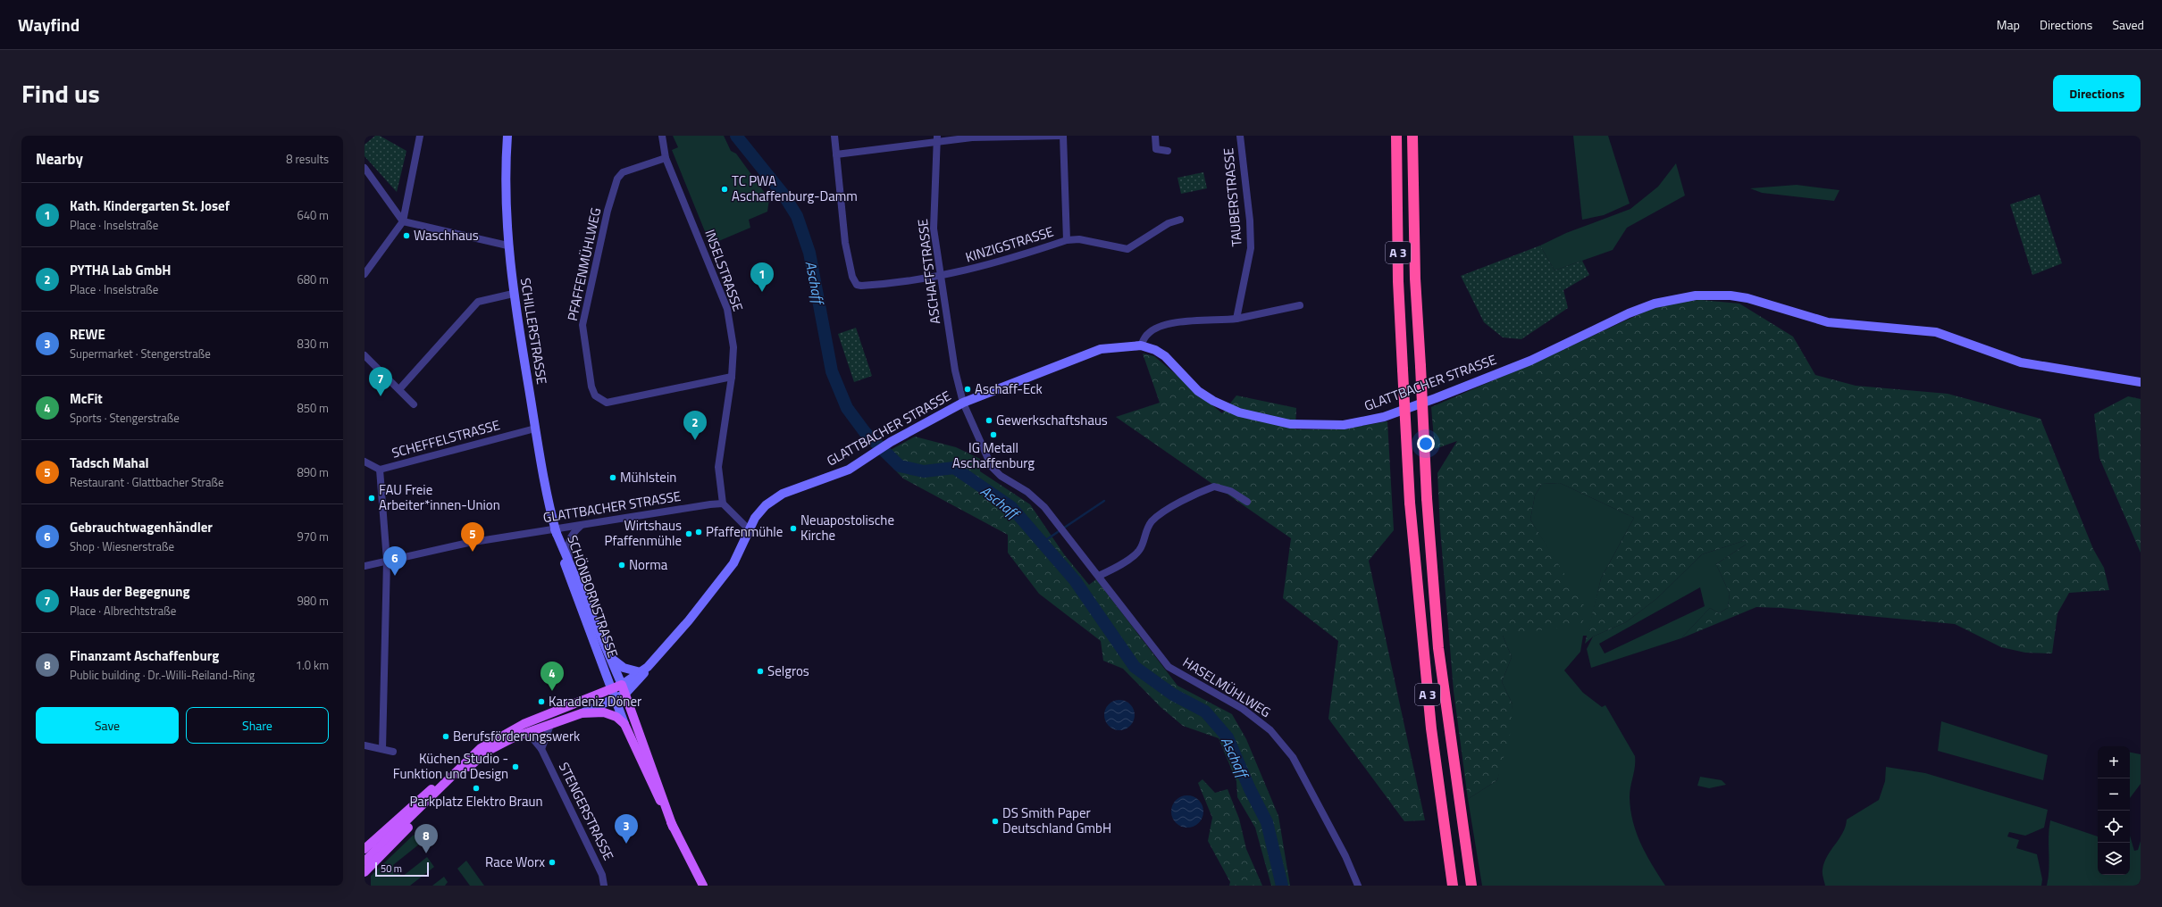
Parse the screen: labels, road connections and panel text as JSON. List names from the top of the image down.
{
  "streets": {
    "highway": ["A 3"],
    "main road": ["SCHÖNBORNSTRASSE"],
    "street": [
      "TAUBERSTRASSE",
      "KINZIGSTRASSE",
      "PFAFFENMÜHLWEG",
      "INSELSTRASSE",
      "ASCHAFFSTRASSE",
      "SCHILLERSTRASSE",
      "GLATTBACHER STRASSE",
      "SCHEFFELSTRASSE",
      "HASELMÜHLWEG",
      "STENGERSTRASSE"
    ]
  },
  "crossings": [
    ["KINZIGSTRASSE", "ASCHAFFSTRASSE"],
    ["PFAFFENMÜHLWEG", "INSELSTRASSE"],
    ["INSELSTRASSE", "GLATTBACHER STRASSE"],
    ["ASCHAFFSTRASSE", "GLATTBACHER STRASSE"],
    ["ASCHAFFSTRASSE", "HASELMÜHLWEG"],
    ["SCHILLERSTRASSE", "GLATTBACHER STRASSE"],
    ["SCHILLERSTRASSE", "SCHEFFELSTRASSE"],
    ["SCHILLERSTRASSE", "SCHÖNBORNSTRASSE"],
    ["GLATTBACHER STRASSE", "SCHÖNBORNSTRASSE"],
    ["GLATTBACHER STRASSE", "HASELMÜHLWEG"]
  ],
  "water": ["Aschaff"],
  "places": [
    "TC PWA Aschaffenburg-Damm",
    "Waschhaus",
    "Aschaff-Eck",
    "Gewerkschaftshaus",
    "IG Metall Aschaffenburg",
    "Mühlstein",
    "FAU Freie Arbeiter*innen-Union",
    "Neuapostolische Kirche",
    "Pfaffenmühle",
    "Wirtshaus Pfaffenmühle",
    "Norma",
    "Selgros",
    "Karadeniz Döner",
    "Berufsförderungswerk",
    "Küchen Studio - Funktion und Design",
    "Parkplatz Elektro Braun",
    "DS Smith Paper Deutschland GmbH",
    "Race Worx"
  ],
  "scale_bar": "50 m",
  "page": {
    "header": "Wayfind",
    "nav": ["Map", "Directions", "Saved"],
    "title": "Find us",
    "buttons": [
      "Directions",
      ["Save", "Share"]
    ],
    "heading": ["Nearby", "8 results"],
    "list": [
      {
        "mark": "1",
        "name": "Kath. Kindergarten St. Josef",
        "note": "Place · Inselstraße",
        "value": "640 m"
      },
      {
        "mark": "2",
        "name": "PYTHA Lab GmbH",
        "note": "Place · Inselstraße",
        "value": "680 m"
      },
      {
        "mark": "3",
        "name": "REWE",
        "note": "Supermarket · Stengerstraße",
        "value": "830 m"
      },
      {
        "mark": "4",
        "name": "McFit",
        "note": "Sports · Stengerstraße",
        "value": "850 m"
      },
      {
        "mark": "5",
        "name": "Tadsch Mahal",
        "note": "Restaurant · Glattbacher Straße",
        "value": "890 m"
      },
      {
        "mark": "6",
        "name": "Gebrauchtwagenhändler",
        "note": "Shop · Wiesnerstraße",
        "value": "970 m"
      },
      {
        "mark": "7",
        "name": "Haus der Begegnung",
        "note": "Place · Albrechtstraße",
        "value": "980 m"
      },
      {
        "mark": "8",
        "name": "Finanzamt Aschaffenburg",
        "note": "Public building · Dr.-Willi-Reiland-Ring",
        "value": "1.0 km"
      }
    ],
    "pins": [
      "1",
      "7",
      "2",
      "5",
      "6",
      "4",
      "3",
      "8"
    ],
    "map_buttons": ["+", "−"],
    "scale": "50 m"
  }
}
